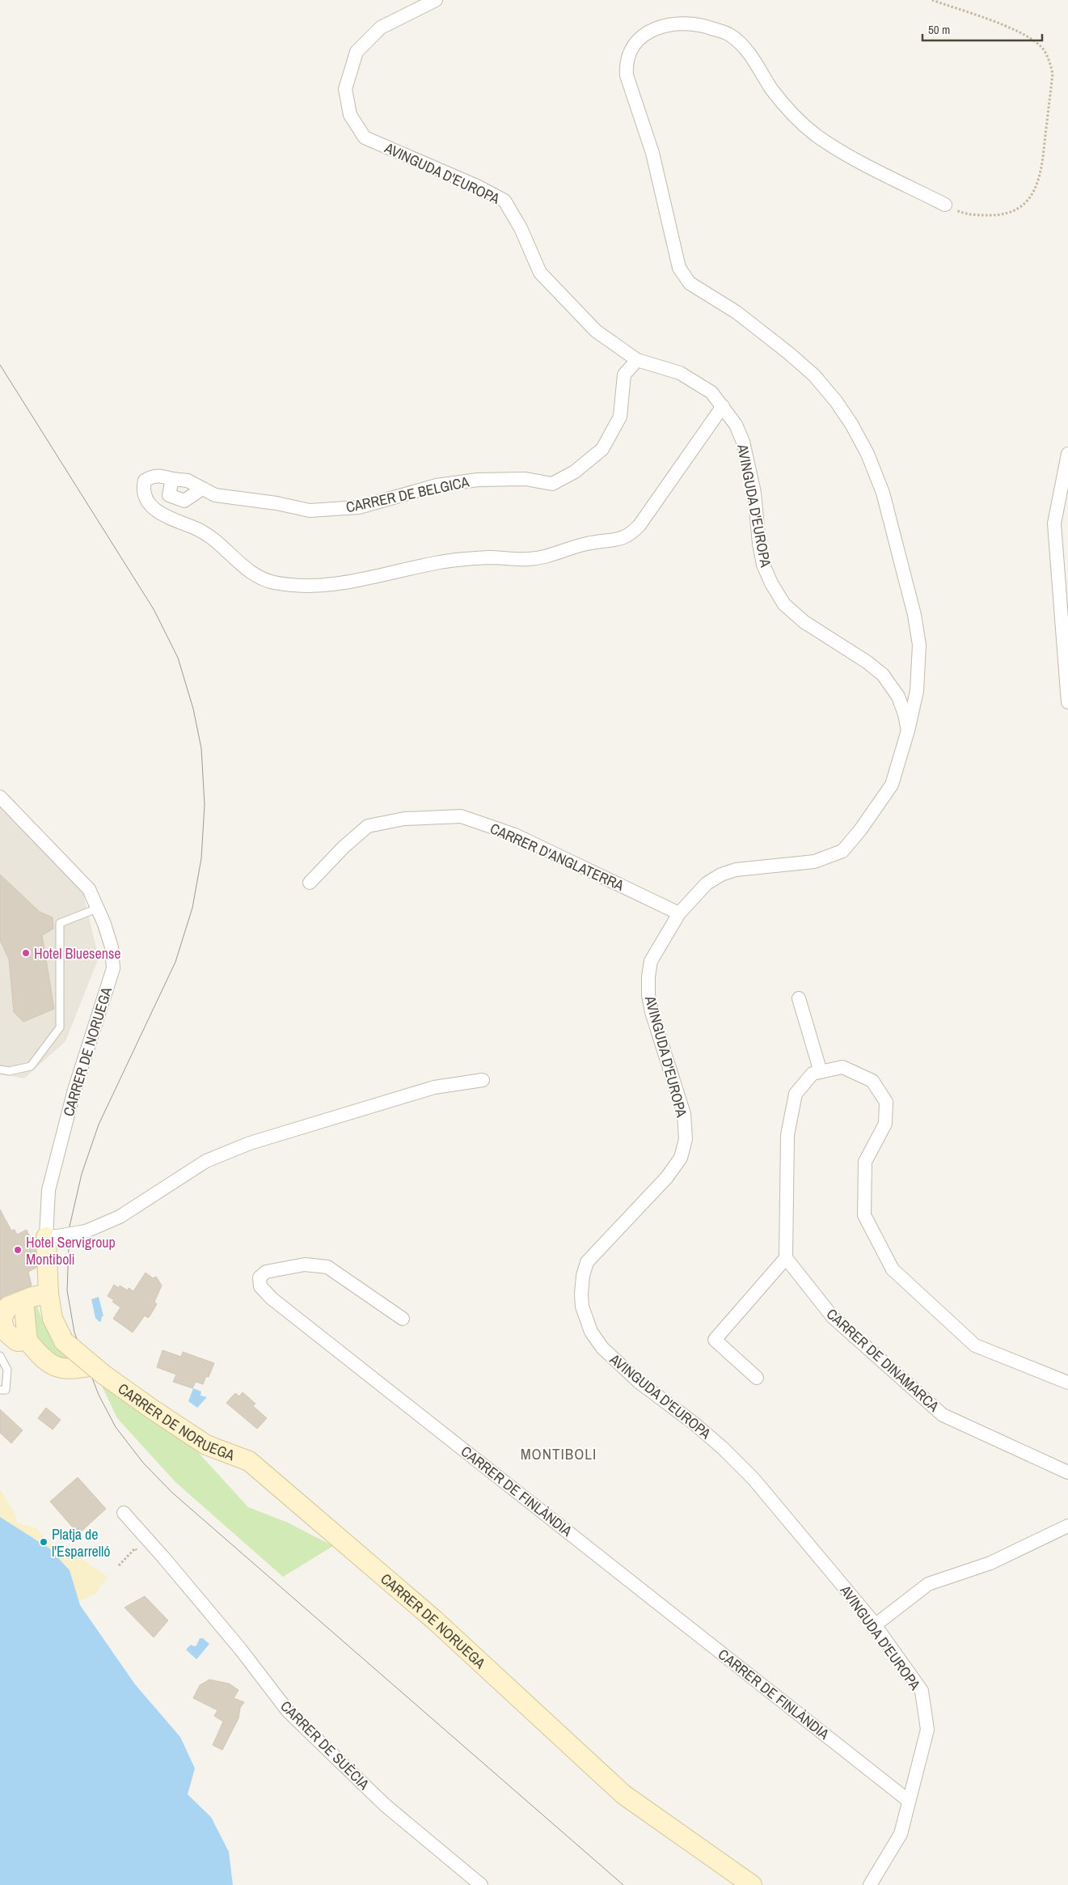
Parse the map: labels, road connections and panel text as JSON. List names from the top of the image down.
{
  "streets": {
    "street": [
      "AVINGUDA D'EUROPA",
      "CARRER DE BELGICA",
      "CARRER D'ANGLATERRA",
      "CARRER DE NORUEGA",
      "CARRER DE DINAMARCA",
      "CARRER DE FINLÀNDIA",
      "CARRER DE SUÈCIA"
    ]
  },
  "crossings": [
    ["AVINGUDA D'EUROPA", "CARRER DE BELGICA"],
    ["AVINGUDA D'EUROPA", "CARRER D'ANGLATERRA"],
    ["AVINGUDA D'EUROPA", "CARRER DE FINLÀNDIA"]
  ],
  "districts": ["MONTIBOLI"],
  "places": ["Hotel Bluesense", "Hotel Servigroup Montiboli", "Platja de l'Esparrelló"],
  "scale_bar": "50 m"
}
